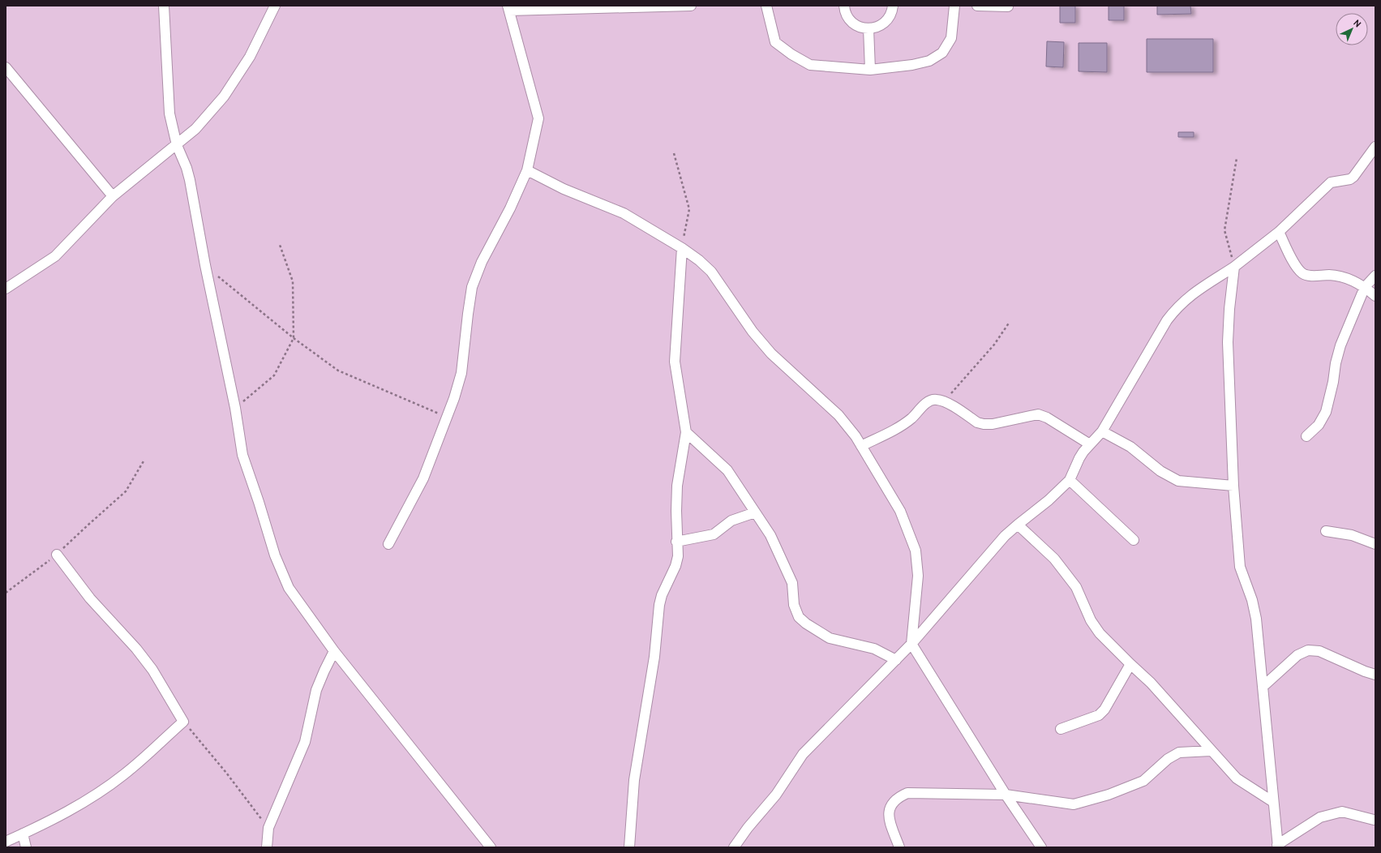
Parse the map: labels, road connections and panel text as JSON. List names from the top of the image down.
{
  "north": "top right"
}
